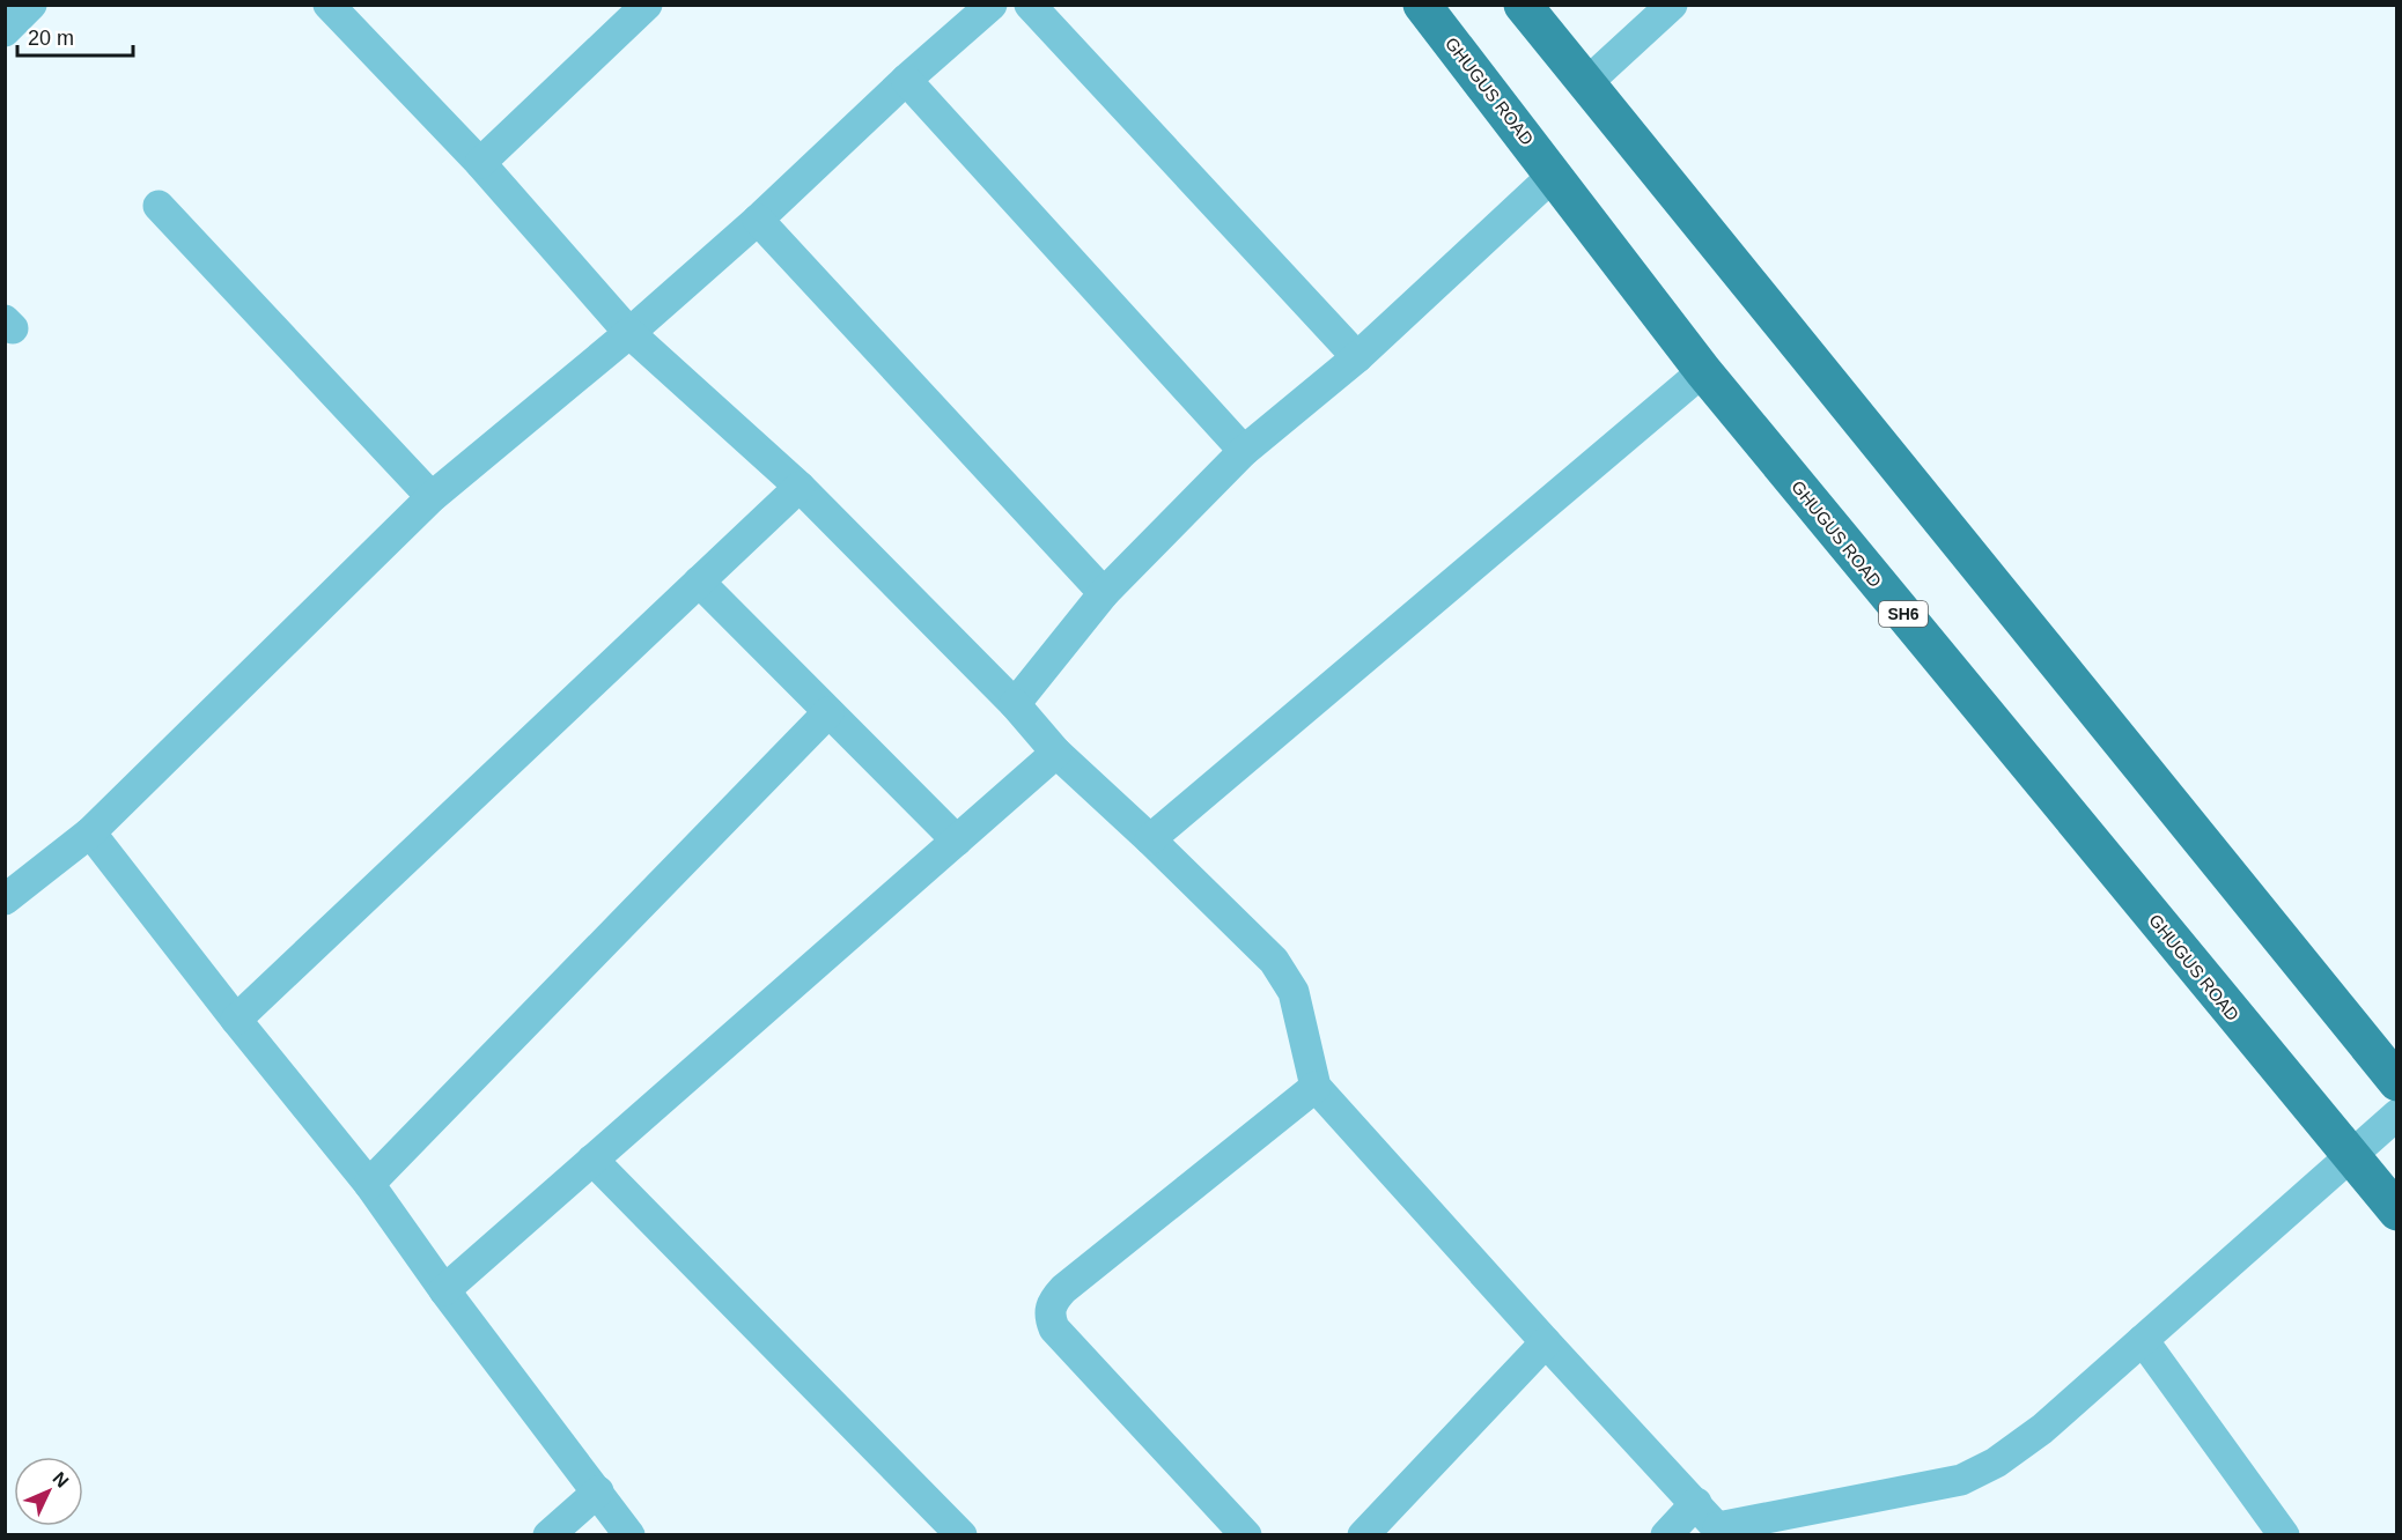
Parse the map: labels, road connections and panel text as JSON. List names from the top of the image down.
{
  "streets": {
    "main road": ["GHUGUS ROAD", "SH6"]
  },
  "scale_bar": "20 m",
  "north": "top right"
}
